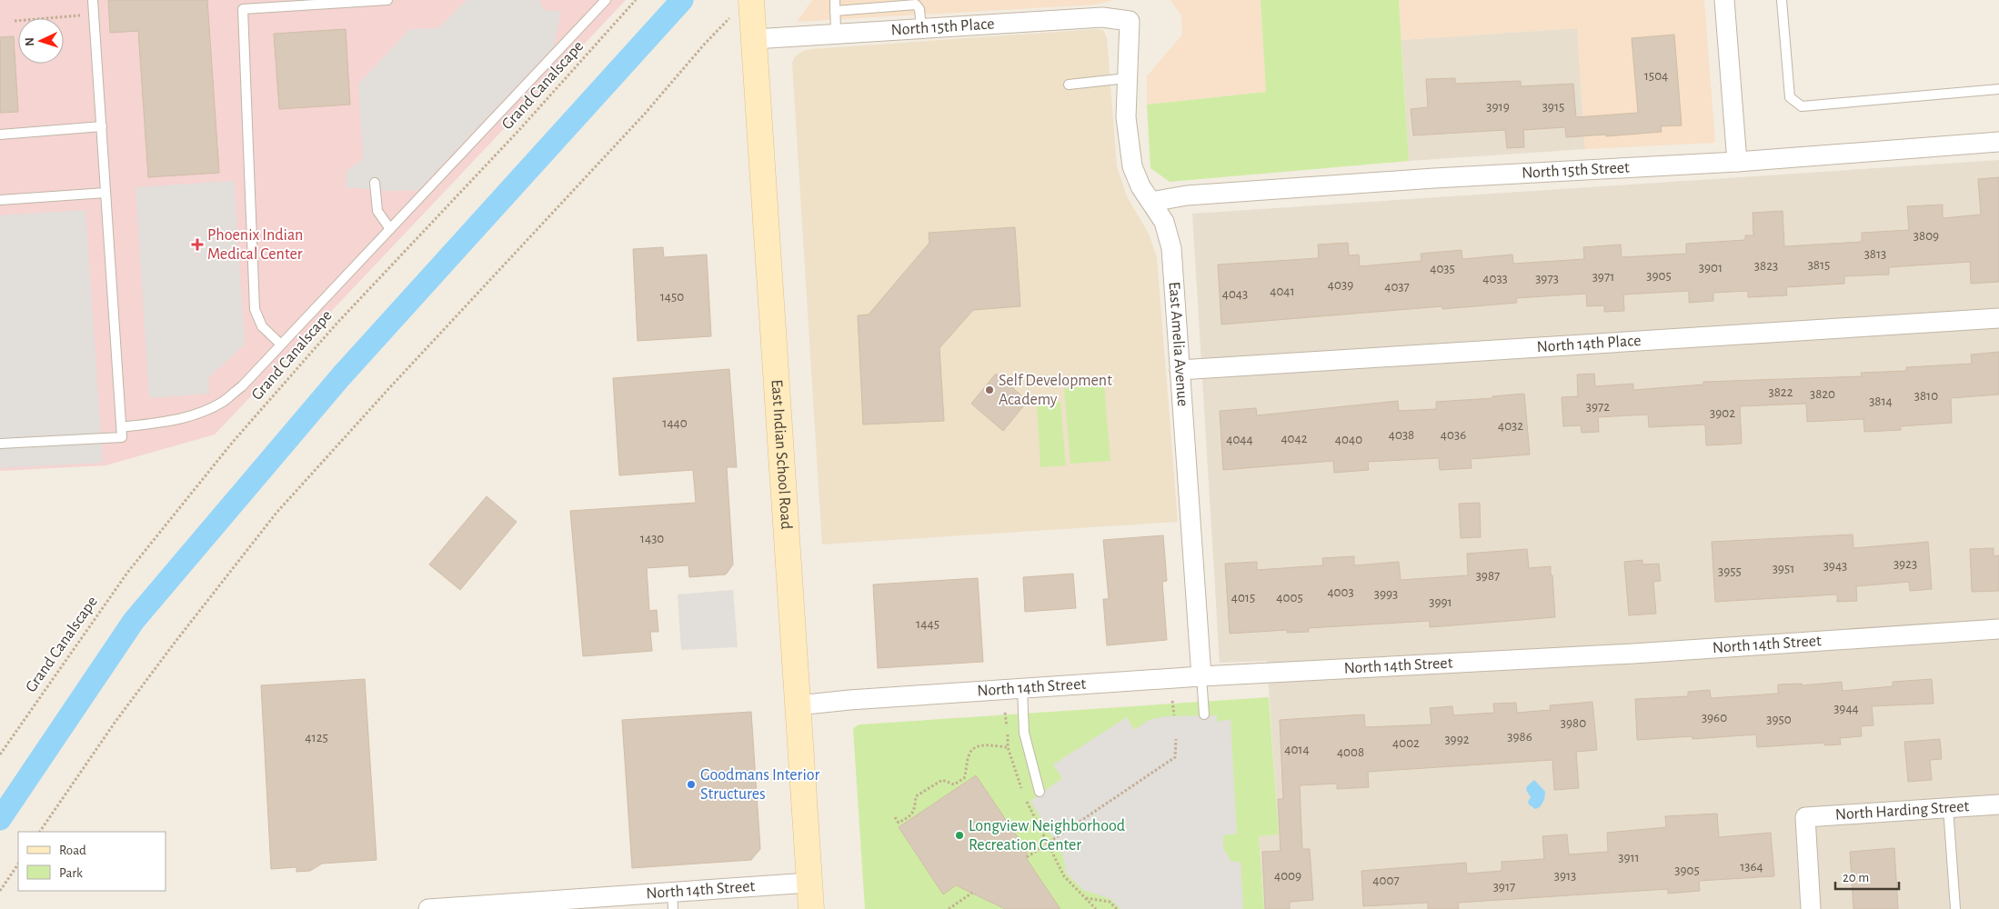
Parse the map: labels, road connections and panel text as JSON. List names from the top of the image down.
{
  "streets": {
    "main road": ["East Indian School Road"],
    "street": [
      "North 15th Place",
      "North 15th Street",
      "East Amelia Avenue",
      "North 14th Place",
      "North 14th Street",
      "North Harding Street"
    ],
    "path": ["Grand Canalscape"]
  },
  "crossings": [
    ["North 15th Place", "East Amelia Avenue"],
    ["North 15th Place", "East Indian School Road"],
    ["North 15th Street", "East Amelia Avenue"],
    ["East Amelia Avenue", "North 14th Place"],
    ["East Amelia Avenue", "North 14th Street"],
    ["East Indian School Road", "North 14th Street"]
  ],
  "places": {
    "health": ["Phoenix Indian Medical Center"],
    "other": ["Self Development Academy", "Goodmans Interior Structures", "Longview Neighborhood Recreation Center"]
  },
  "house_numbers": [
    "1504",
    "3919",
    "3915",
    "3809",
    "3813",
    "3815",
    "3823",
    "3901",
    "4035",
    "3905",
    "3971",
    "4033",
    "3973",
    "4039",
    "4037",
    "4041",
    "4043",
    "1450",
    "3822",
    "3820",
    "3810",
    "3814",
    "3972",
    "3902",
    "1440",
    "4032",
    "4038",
    "4036",
    "4042",
    "4044",
    "4040",
    "1430",
    "3923",
    "3943",
    "3951",
    "3955",
    "3987",
    "4003",
    "3993",
    "4015",
    "4005",
    "3991",
    "1445",
    "3944",
    "3960",
    "3950",
    "3980",
    "3986",
    "4125",
    "3992",
    "4002",
    "4014",
    "4008",
    "3911",
    "1364",
    "3905",
    "4009",
    "3913",
    "4007",
    "3917"
  ],
  "legend": ["Road", "Park"],
  "scale_bar": "20 m",
  "north": "left"
}
